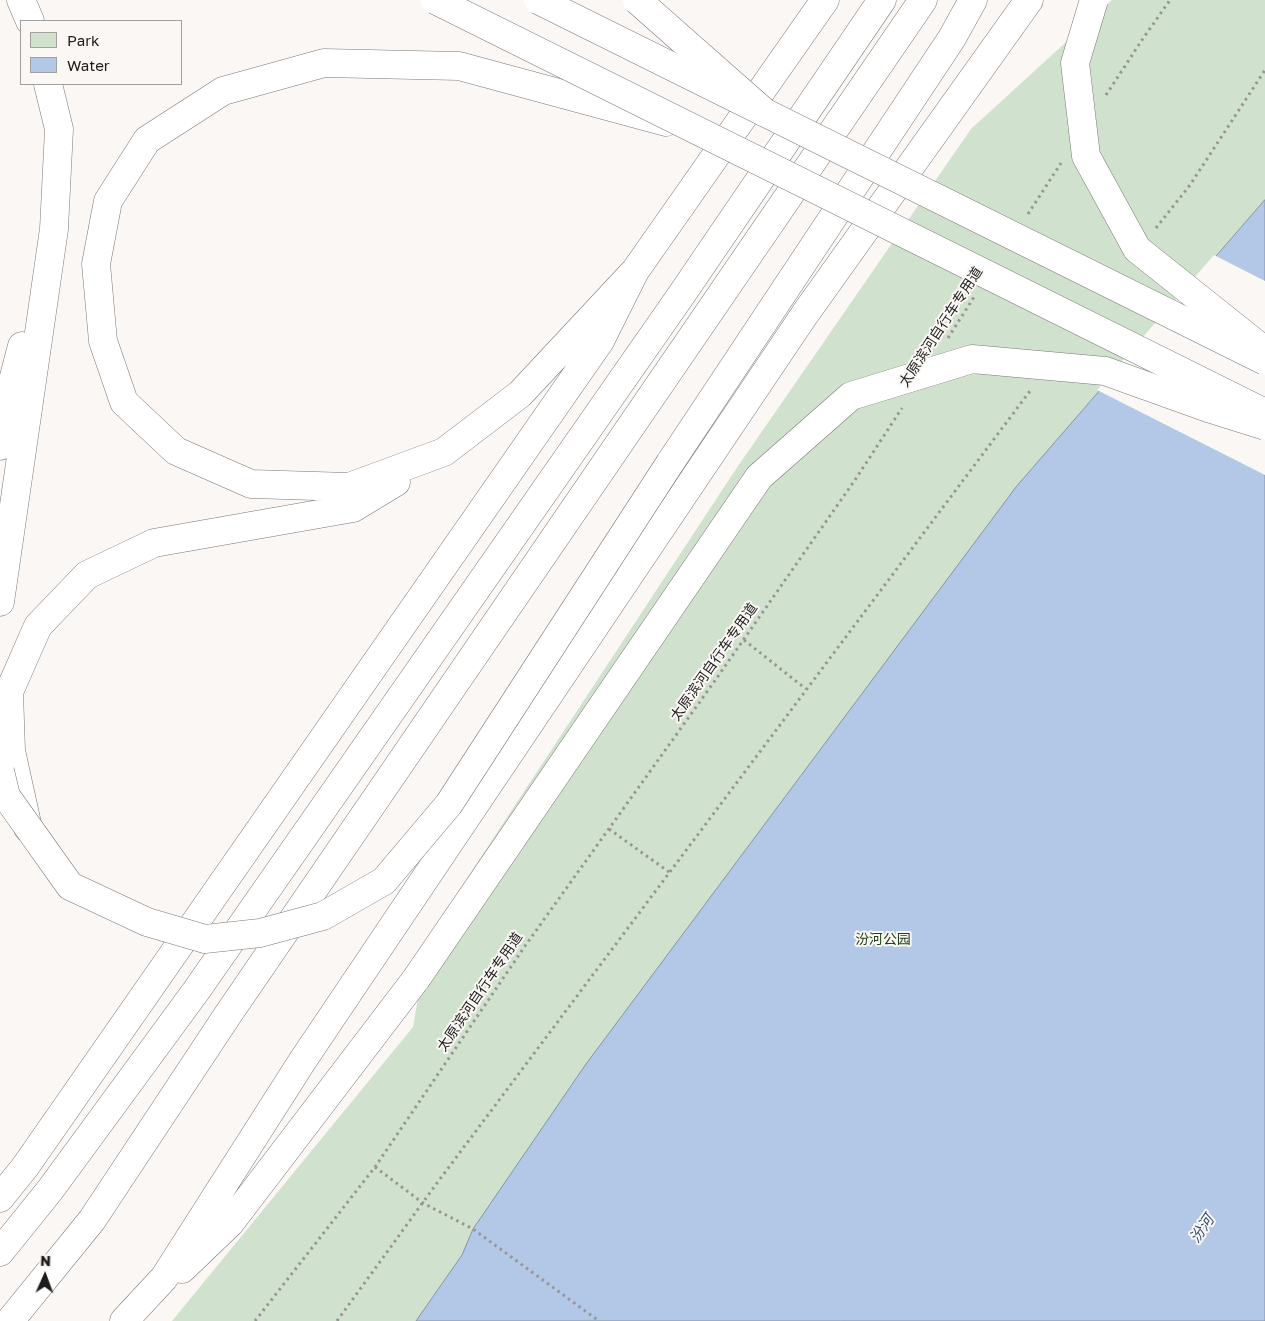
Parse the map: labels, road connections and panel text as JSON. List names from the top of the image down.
{
  "streets": {
    "path": ["太原滨河自行车专用道"]
  },
  "water": ["汾河"],
  "parks": ["汾河公园"],
  "legend": ["Park", "Water"],
  "north": "top"
}
